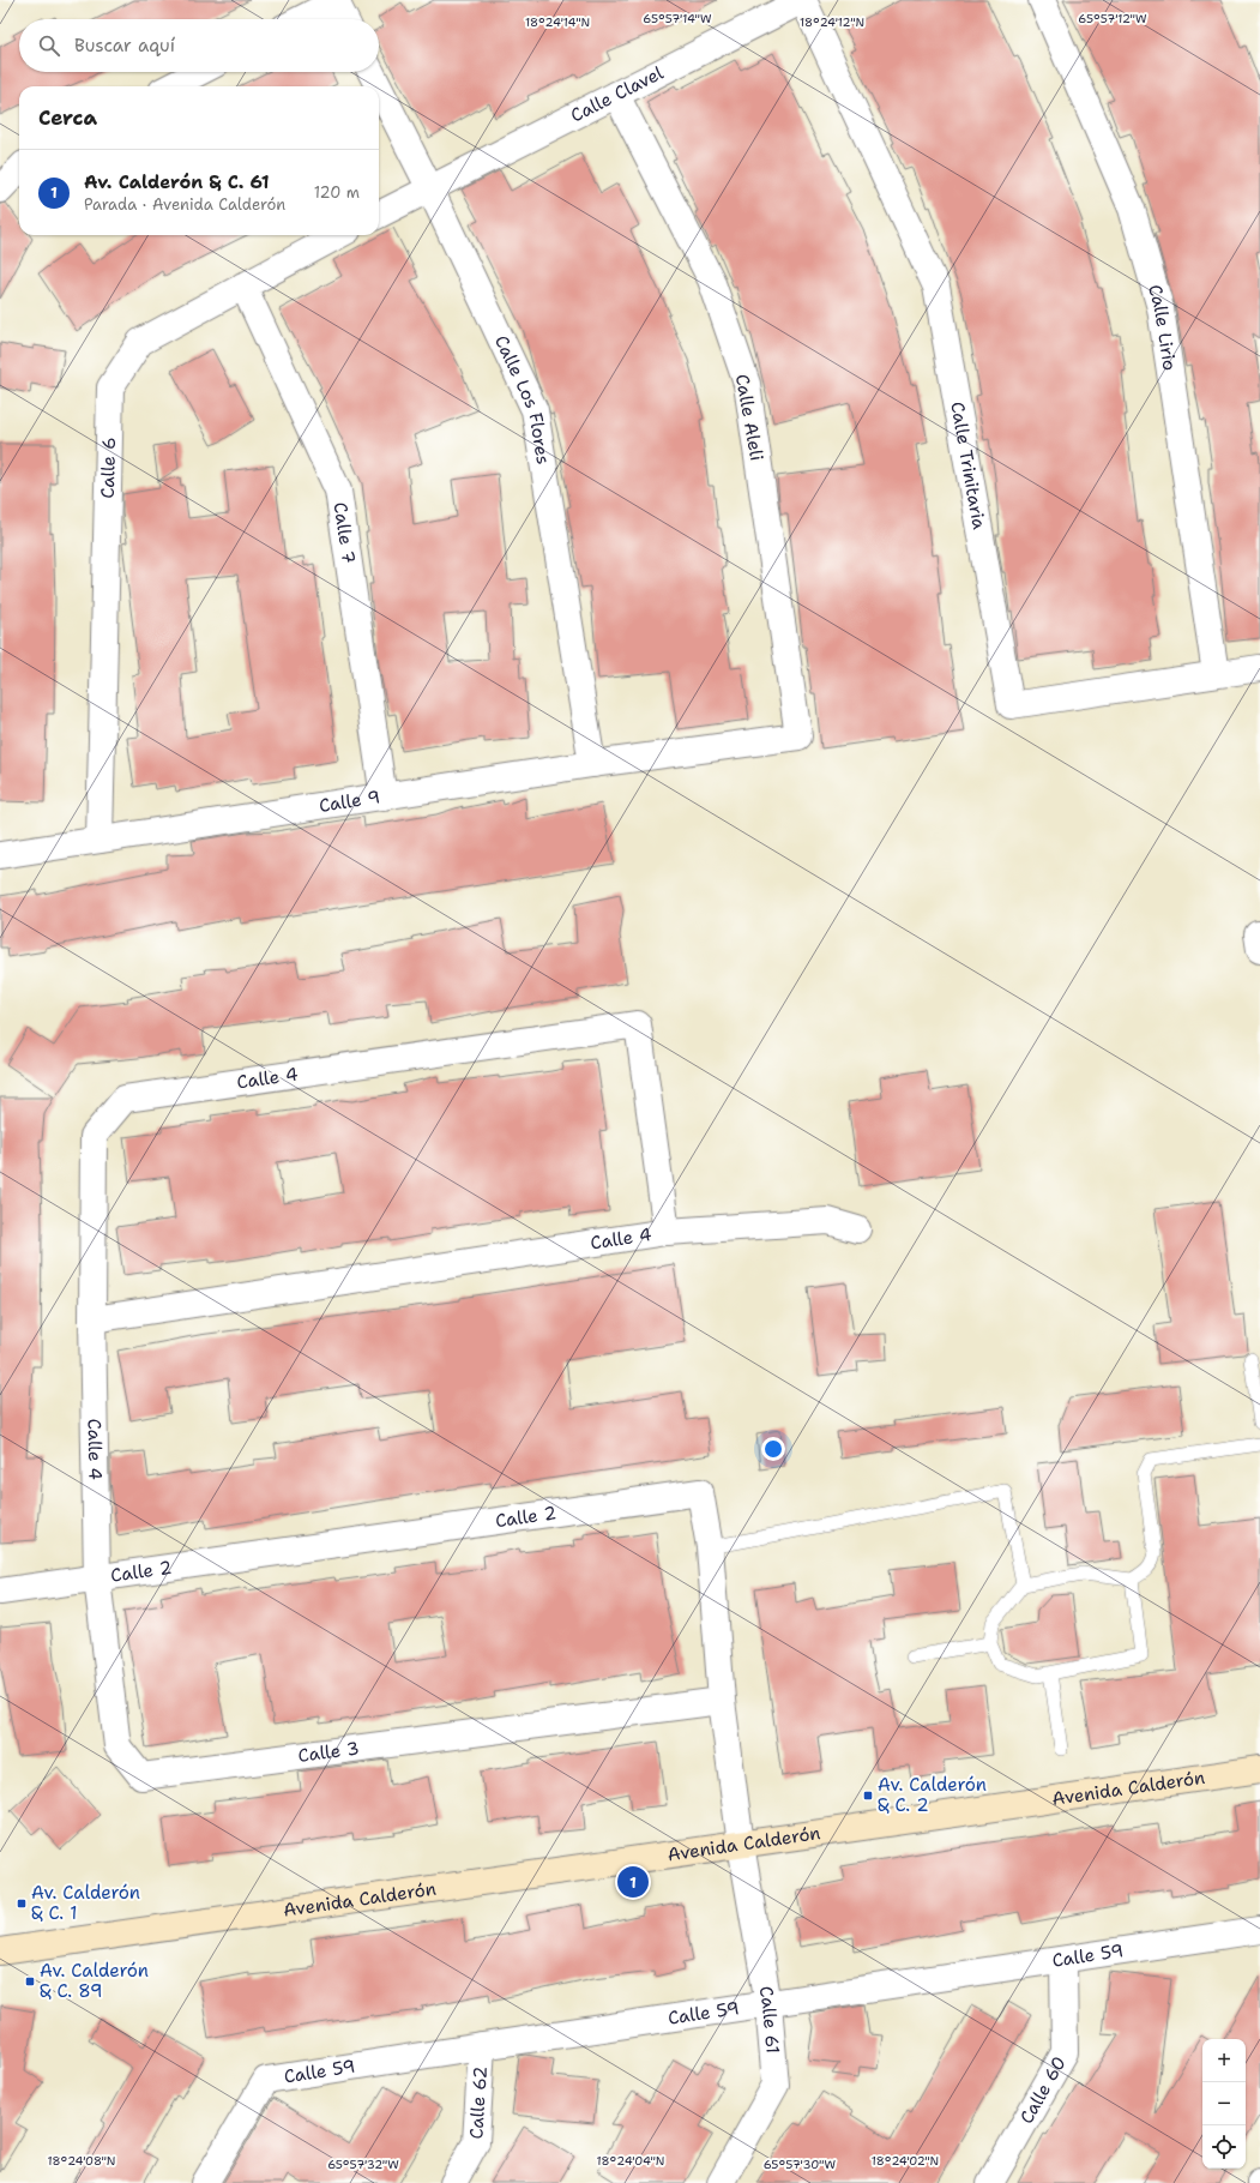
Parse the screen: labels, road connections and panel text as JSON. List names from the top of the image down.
{
  "streets": {
    "street": [
      "Calle Clavel",
      "Calle Lirio",
      "Calle Los Flores",
      "Calle Aleli",
      "Calle Trinitaria",
      "Calle 6",
      "Calle 7",
      "Calle 9",
      "Calle 4",
      "Calle 2",
      "Calle 3",
      "Avenida Calderón",
      "Calle 59",
      "Calle 61",
      "Calle 60",
      "Calle 62"
    ]
  },
  "crossings": [
    ["Calle Clavel", "Calle Los Flores"],
    ["Calle Clavel", "Calle Aleli"],
    ["Calle Clavel", "Calle Trinitaria"],
    ["Calle Lirio", "Calle Trinitaria"],
    ["Calle Los Flores", "Calle 9"],
    ["Calle Aleli", "Calle 9"],
    ["Calle 6", "Calle 7"],
    ["Calle 6", "Calle 9"],
    ["Calle 7", "Calle 9"],
    ["Calle 4", "Calle 2"],
    ["Calle 4", "Calle 3"],
    ["Calle 2", "Calle 3"],
    ["Calle 2", "Avenida Calderón"],
    ["Calle 2", "Calle 61"],
    ["Avenida Calderón", "Calle 61"],
    ["Calle 59", "Calle 61"],
    ["Calle 59", "Calle 60"],
    ["Calle 59", "Calle 62"]
  ],
  "places": {
    "transit": ["Av. Calderón & C. 2", "Av. Calderón & C. 1", "Av. Calderón & C. 89"]
  },
  "page": {
    "search": "Buscar aquí",
    "heading": "Cerca",
    "list": [
      {
        "mark": "1",
        "name": "Av. Calderón & C. 61",
        "note": "Parada · Avenida Calderón",
        "value": "120 m"
      }
    ],
    "pins": "1",
    "map_buttons": ["+", "−"]
  },
  "coordinates": [
    "65°57'14\"W",
    "65°57'12\"W",
    "18°24'14\"N",
    "18°24'12\"N",
    "18°24'08\"N",
    "18°24'04\"N",
    "18°24'02\"N",
    "65°57'32\"W",
    "65°57'30\"W"
  ]
}
